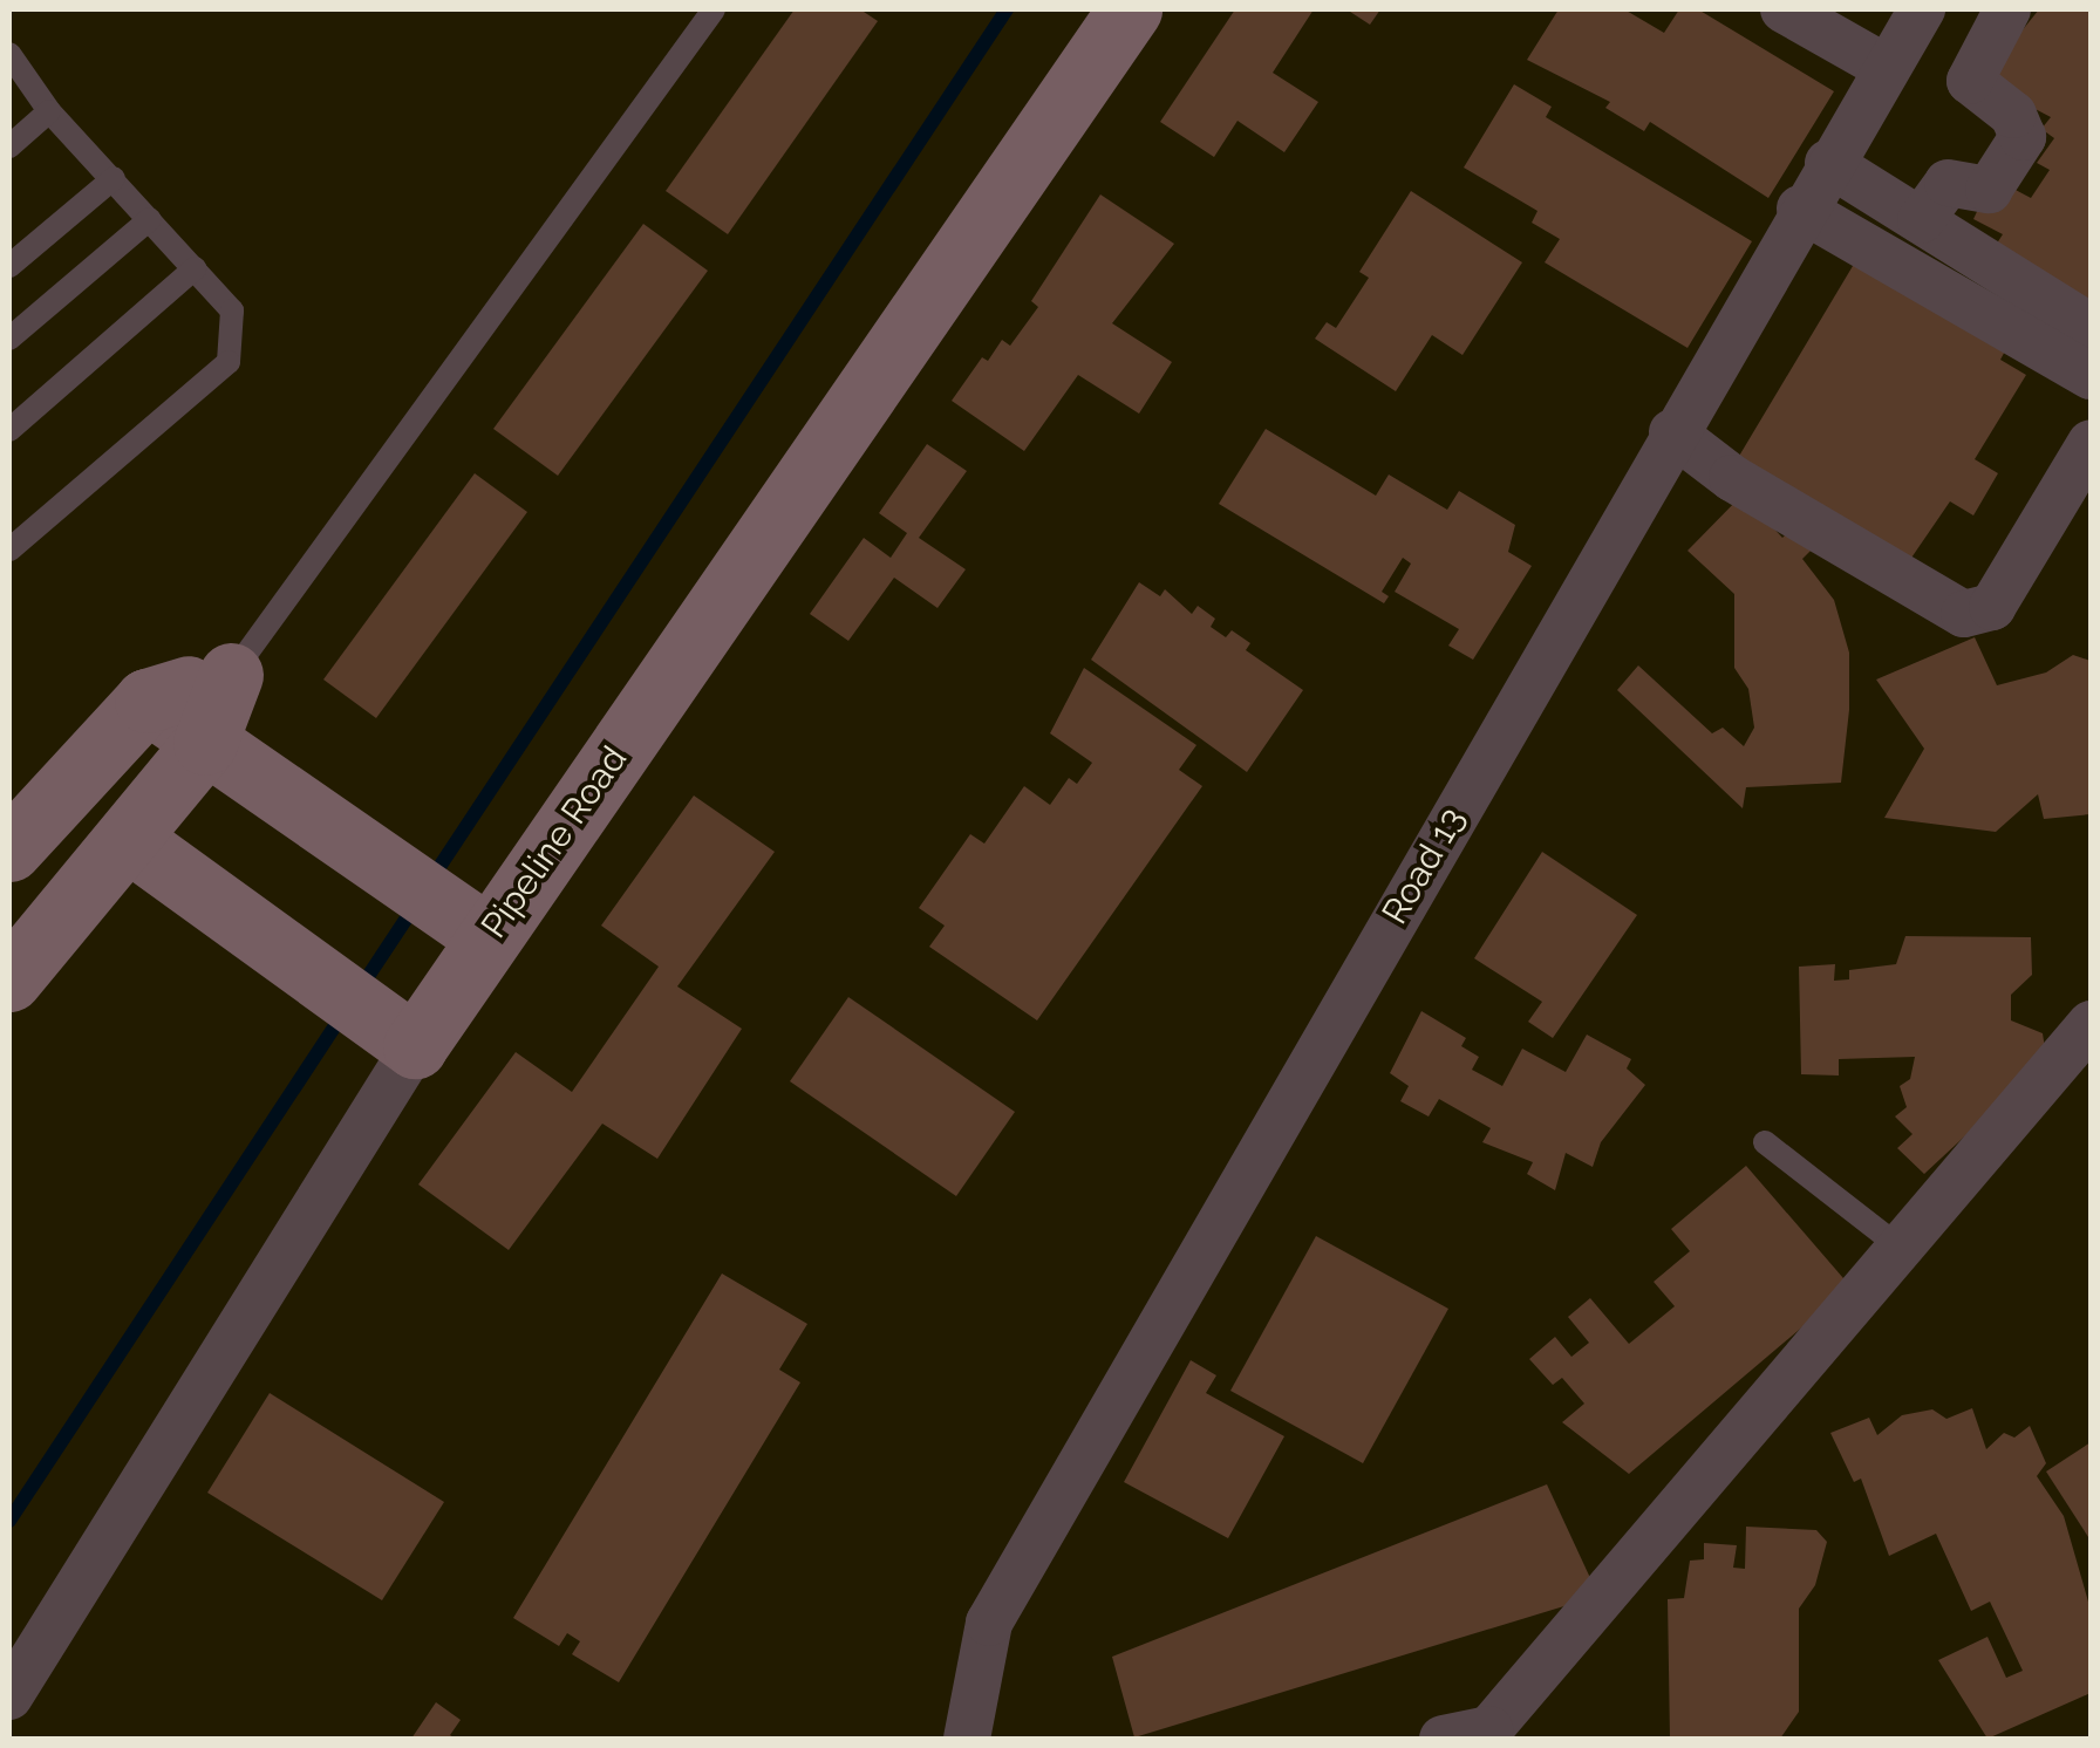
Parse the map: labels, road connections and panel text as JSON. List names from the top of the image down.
{
  "streets": {
    "street": ["Pipeline Road", "Road 13"]
  }
}
